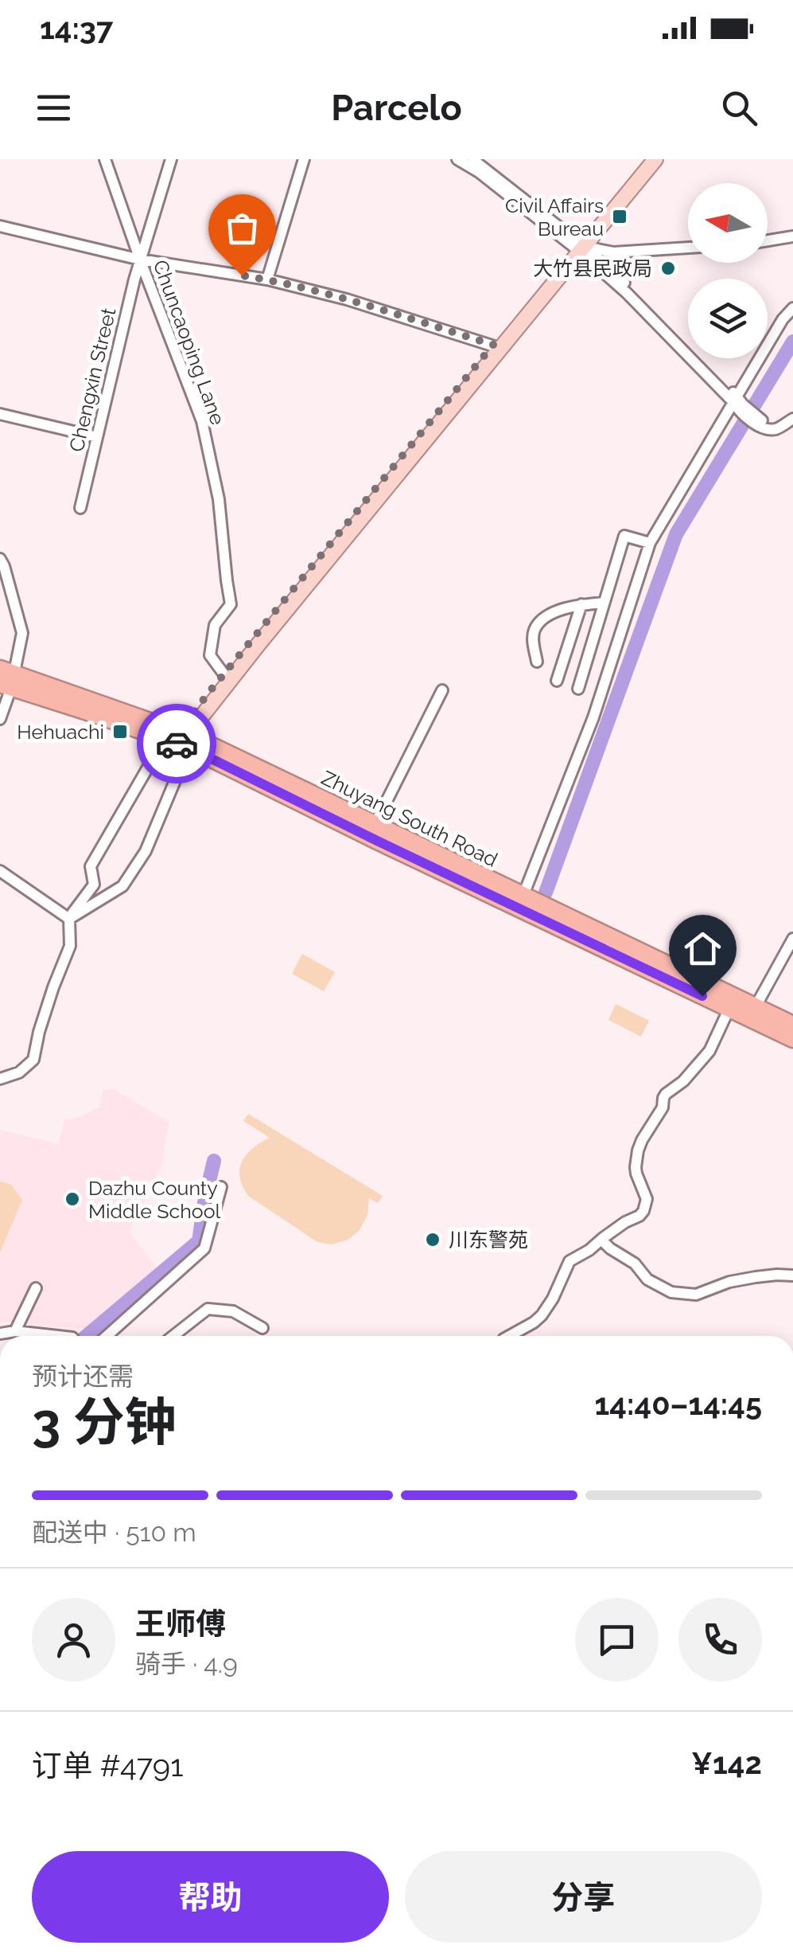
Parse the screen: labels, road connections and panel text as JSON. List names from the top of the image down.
{
  "streets": {
    "highway": ["Zhuyang South Road"],
    "street": ["Chuncaoping Lane", "Chengxin Street"]
  },
  "crossings": [
    ["Chuncaoping Lane", "Chengxin Street"]
  ],
  "places": {
    "transit": ["Civil Affairs Bureau", "Hehuachi"],
    "other": ["大竹县民政局", "Dazhu County Middle School", "川东警苑"]
  },
  "north": "left",
  "page": {
    "status": "14:37",
    "header": "Parcelo",
    "heading": ["3 分钟", "预计还需", "14:40–14:45"],
    "panel": [
      "王师傅",
      "骑手 · 4.9",
      "订单 #4791",
      "¥142"
    ],
    "bar": "配送中 · 510 m",
    "buttons": ["帮助", "分享"]
  }
}
